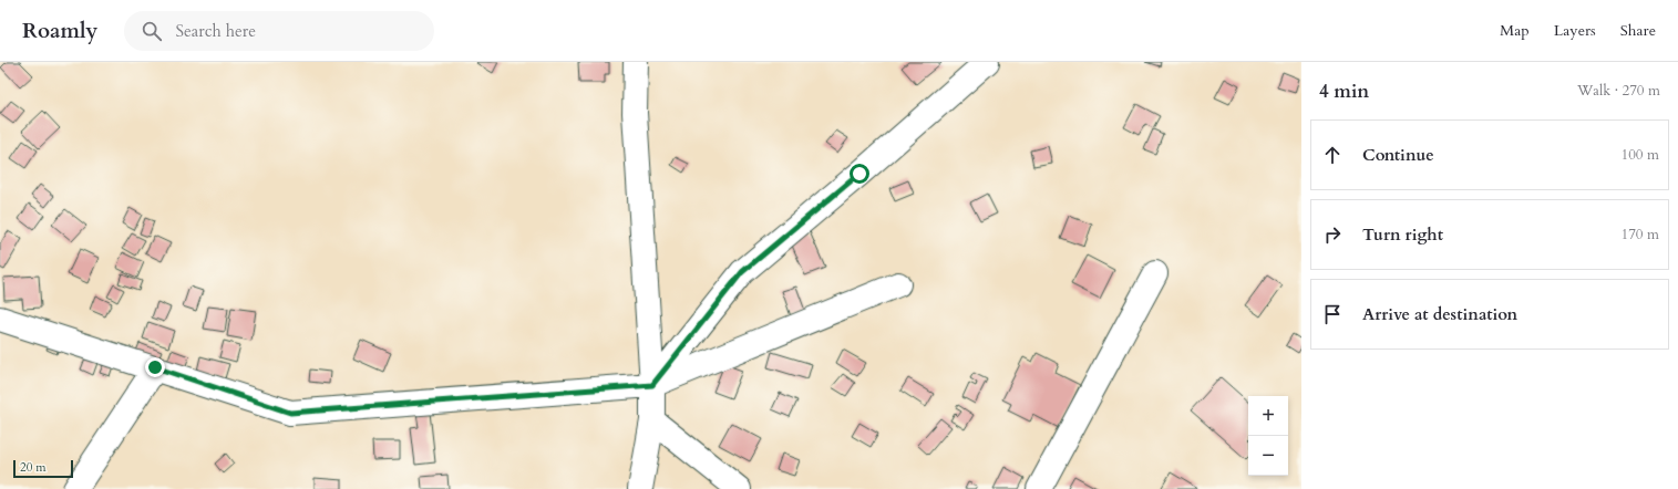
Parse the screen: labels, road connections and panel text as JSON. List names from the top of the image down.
{
  "scale_bar": "20 m",
  "page": {
    "header": "Roamly",
    "search": "Search here",
    "nav": ["Map", "Layers", "Share"],
    "heading": ["4 min", "Walk · 270 m"],
    "list": [
      ["Continue", "100 m"],
      ["Turn right", "170 m"],
      "Arrive at destination"
    ],
    "map_buttons": ["+", "−"],
    "scale": "20 m"
  }
}
